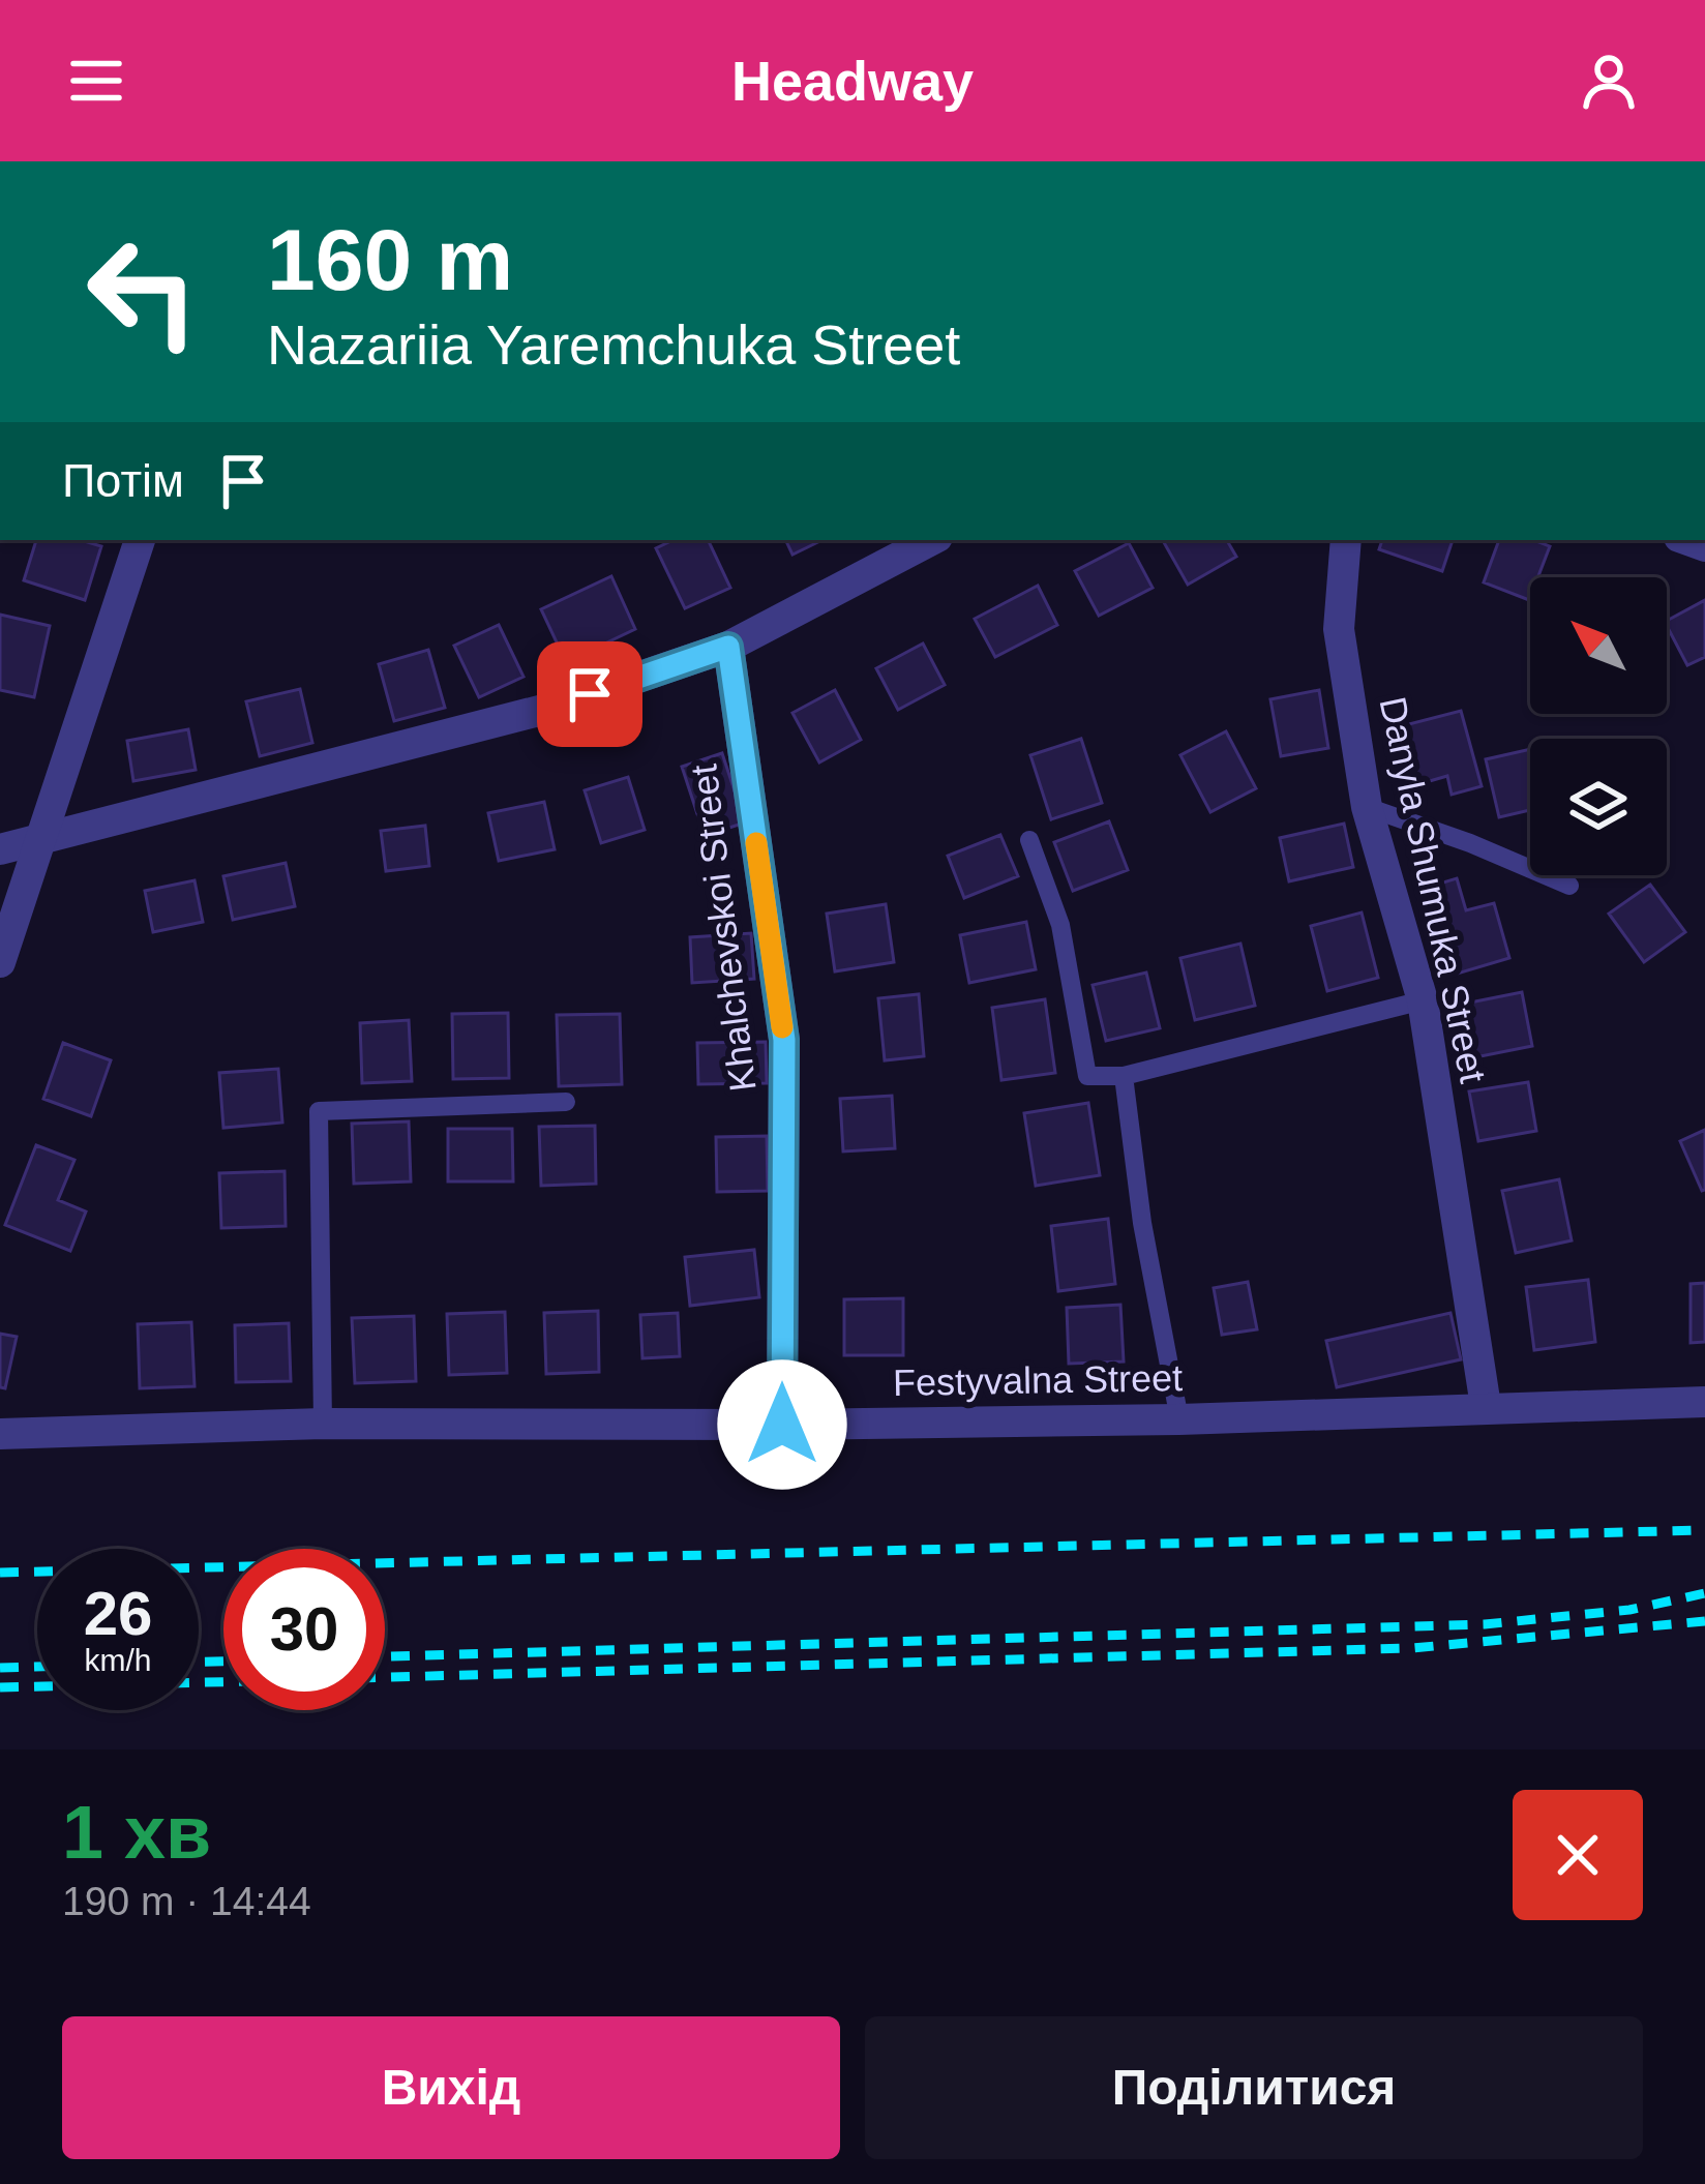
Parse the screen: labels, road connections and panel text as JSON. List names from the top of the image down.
{
  "streets": {
    "street": ["Danyla Shumuka Street", "Khalchevskoi Street", "Festyvalna Street"]
  },
  "crossings": [
    ["Danyla Shumuka Street", "Festyvalna Street"],
    ["Khalchevskoi Street", "Festyvalna Street"]
  ],
  "north": "top left",
  "page": {
    "header": "Headway",
    "turn": ["160 m", "Nazariia Yaremchuka Street"],
    "then": "Потім",
    "speed": "26 km/h",
    "limit": "30",
    "heading": ["1 хв", "190 m · 14:44"],
    "buttons": ["Вихід", "Поділитися"]
  }
}
